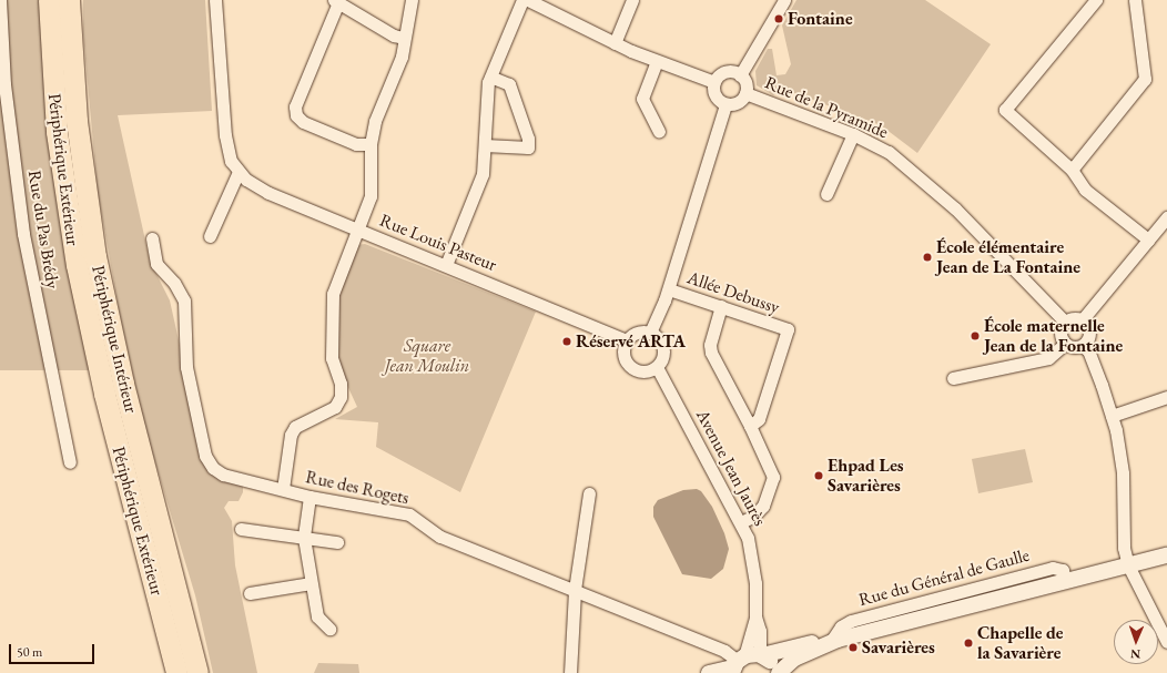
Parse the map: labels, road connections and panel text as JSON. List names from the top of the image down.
{
  "streets": {
    "highway": ["Périphérique Extérieur", "Périphérique Intérieur"],
    "street": [
      "Rue de la Pyramide",
      "Rue du Pas Brédy",
      "Rue Louis Pasteur",
      "Allée Debussy",
      "Avenue Jean Jaurès",
      "Rue des Rogets",
      "Rue du Général de Gaulle"
    ]
  },
  "crossings": [
    ["Rue Louis Pasteur", "Avenue Jean Jaurès"],
    ["Avenue Jean Jaurès", "Rue des Rogets"],
    ["Avenue Jean Jaurès", "Rue du Général de Gaulle"],
    ["Rue des Rogets", "Rue du Général de Gaulle"]
  ],
  "parks": ["Square Jean Moulin"],
  "places": [
    "Fontaine",
    "École élémentaire Jean de La Fontaine",
    "École maternelle Jean de la Fontaine",
    "Réservé ARTA",
    "Ehpad Les Savarières",
    "Chapelle de la Savarière",
    "Savarières"
  ],
  "scale_bar": "50 m",
  "north": "bottom"
}
